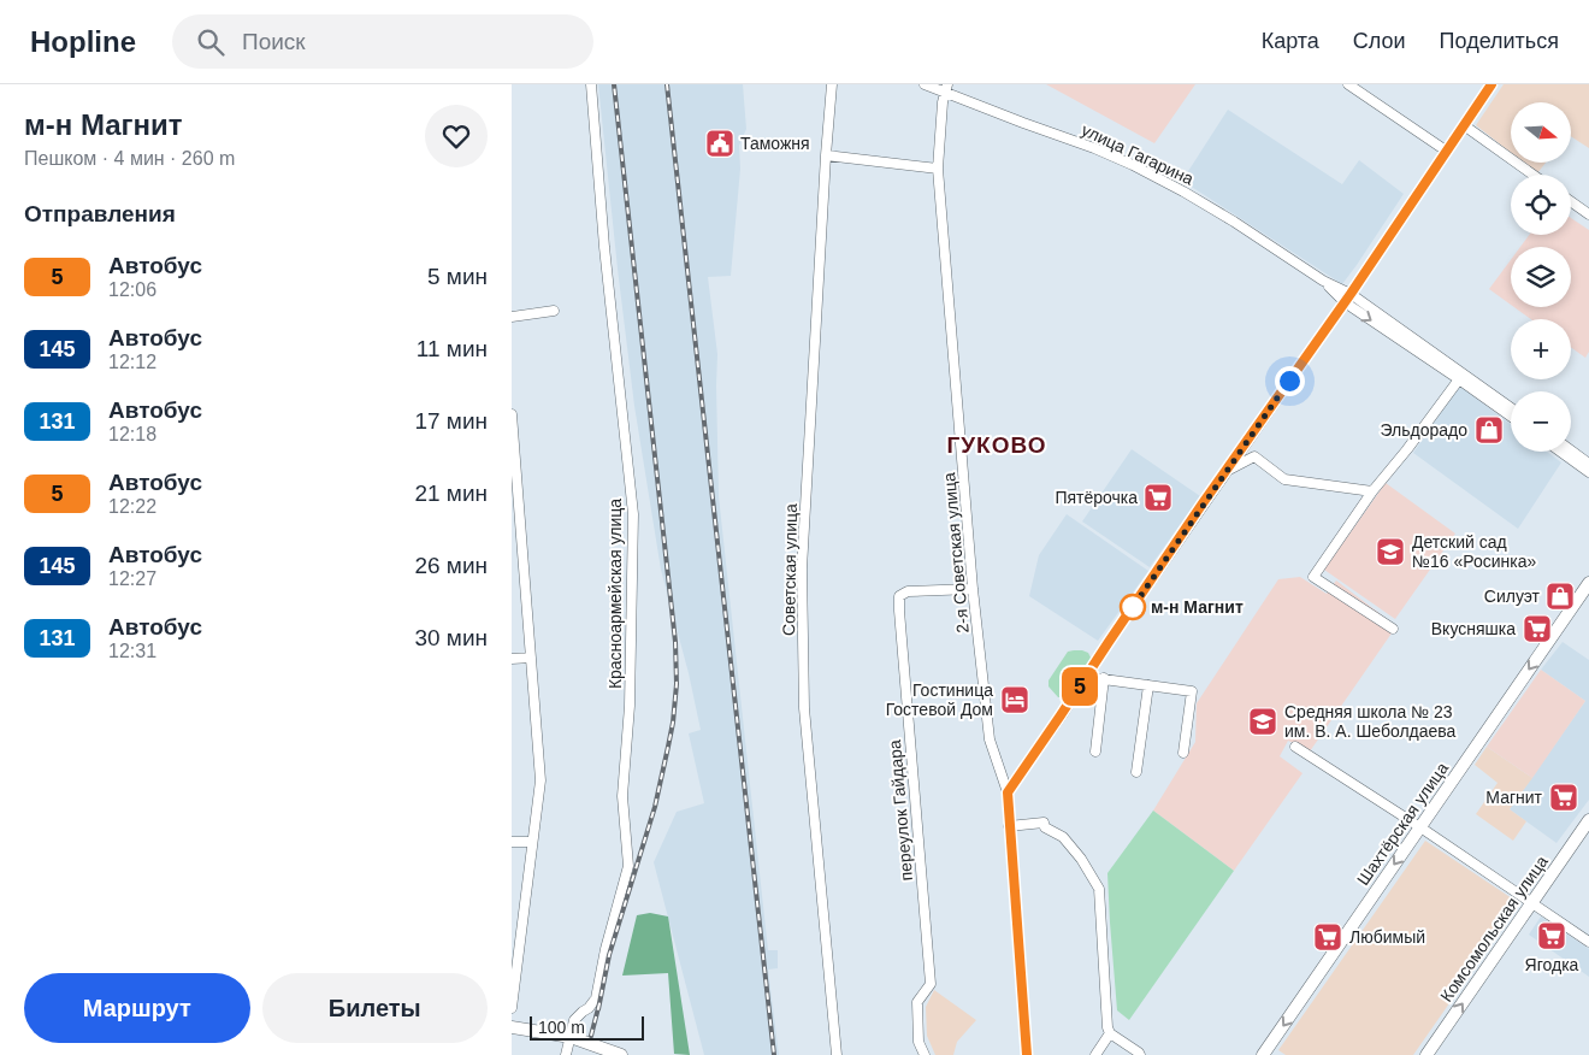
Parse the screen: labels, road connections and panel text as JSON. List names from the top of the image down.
{
  "streets": {
    "street": [
      "улица Гагарина",
      "2-я Советская улица",
      "Советская улица",
      "Красноармейская улица",
      "переулок Гайдара",
      "Шахтёрская улица",
      "Комсомольская улица"
    ]
  },
  "crossings": [
    ["улица Гагарина", "2-я Советская улица"],
    ["2-я Советская улица", "переулок Гайдара"]
  ],
  "one_way": ["Шахтёрская улица", "Комсомольская улица"],
  "districts": ["ГУКОВО"],
  "places": {
    "public building": ["Таможня"],
    "shop": ["Эльдорадо", "Силуэт"],
    "supermarket": [
      "Пятёрочка",
      "Вкусняшка",
      "Магнит",
      "Ягодка",
      "Любимый"
    ],
    "school or university": ["Детский сад №16 «Росинка»", "Средняя школа № 23 им. В. А. Шеболдаева"],
    "other": ["м-н Магнит"],
    "hotel": ["Гостиница Гостевой Дом"]
  },
  "lines": ["bus line 5"],
  "scale_bar": "100 m",
  "north": "right",
  "page": {
    "header": "Hopline",
    "search": "Поиск",
    "nav": ["Карта", "Слои", "Поделиться"],
    "heading": [
      ["м-н Магнит", "Пешком · 4 мин · 260 m"],
      "Отправления"
    ],
    "on_map": "5",
    "map_buttons": ["+", "−"],
    "list": [
      {
        "mark": "5",
        "name": "Автобус",
        "note": "12:06",
        "value": "5 мин"
      },
      {
        "mark": "145",
        "name": "Автобус",
        "note": "12:12",
        "value": "11 мин"
      },
      {
        "mark": "131",
        "name": "Автобус",
        "note": "12:18",
        "value": "17 мин"
      },
      {
        "mark": "5",
        "name": "Автобус",
        "note": "12:22",
        "value": "21 мин"
      },
      {
        "mark": "145",
        "name": "Автобус",
        "note": "12:27",
        "value": "26 мин"
      },
      {
        "mark": "131",
        "name": "Автобус",
        "note": "12:31",
        "value": "30 мин"
      }
    ],
    "buttons": ["Маршрут", "Билеты"],
    "scale": "100 m"
  }
}
